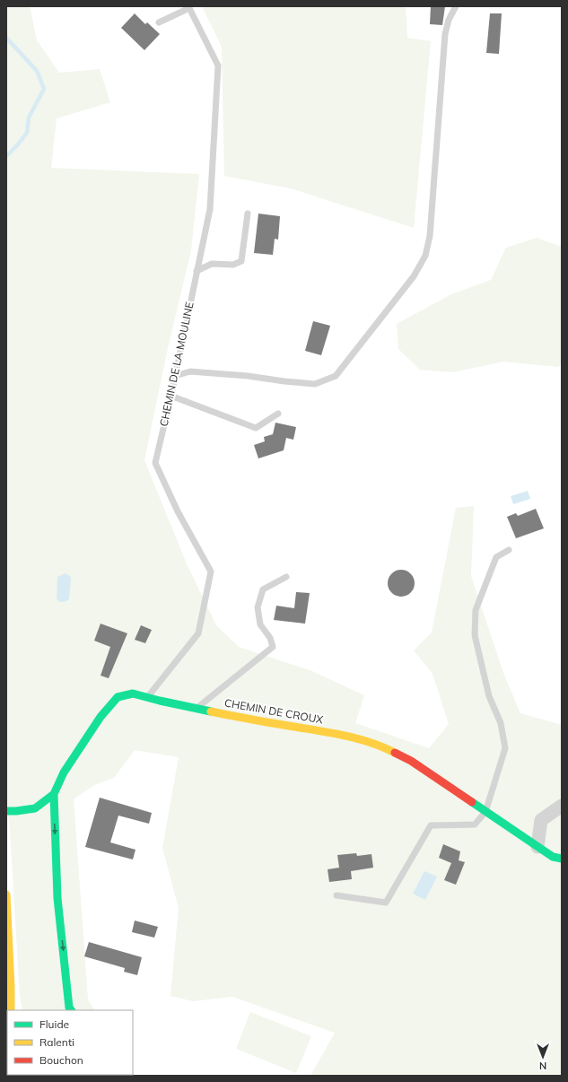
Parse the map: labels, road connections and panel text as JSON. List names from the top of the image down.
{
  "streets": {
    "street": ["CHEMIN DE CROUX"],
    "lane": ["CHEMIN DE LA MOULINE"]
  },
  "crossings": [
    ["CHEMIN DE LA MOULINE", "CHEMIN DE CROUX"]
  ],
  "legend": ["Fluide", "Ralenti", "Bouchon"],
  "north": "bottom"
}
